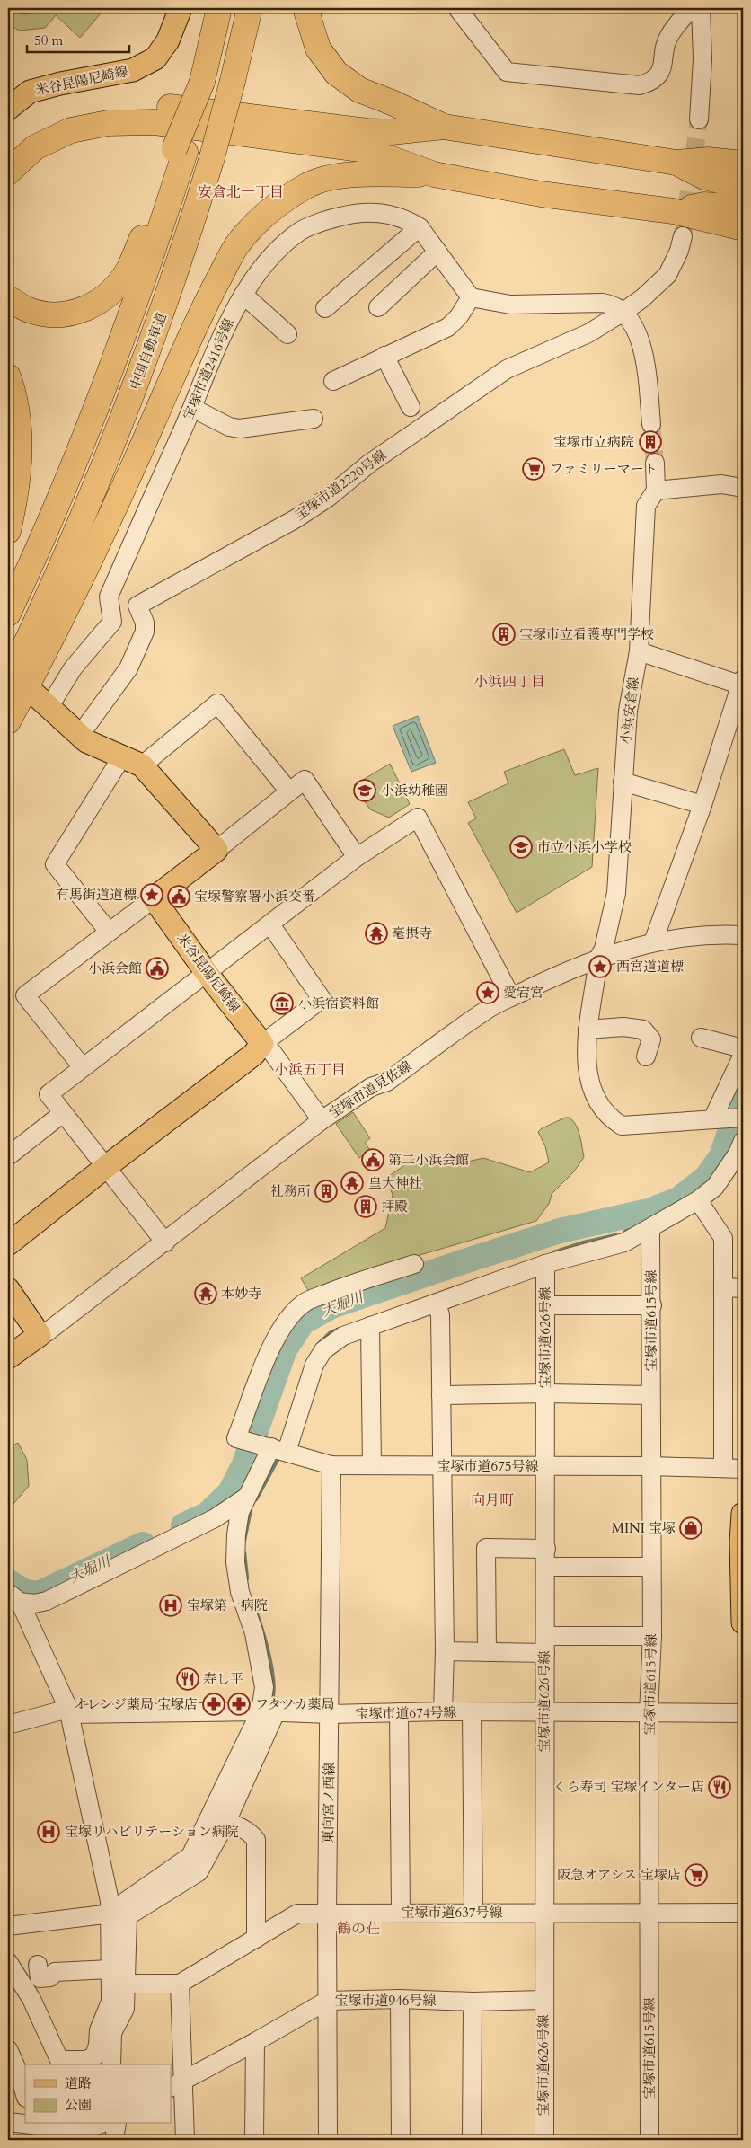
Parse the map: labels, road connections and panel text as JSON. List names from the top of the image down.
{
  "streets": {
    "highway": ["中国自動車道"],
    "main road": ["米谷昆陽尼崎線"],
    "street": [
      "宝塚市道2416号線",
      "宝塚市道2220号線",
      "小浜安倉線",
      "宝塚市道見佐線",
      "宝塚市道615号線",
      "宝塚市道626号線",
      "宝塚市道675号線",
      "宝塚市道674号線",
      "東向宮ノ西線",
      "宝塚市道637号線",
      "宝塚市道946号線"
    ]
  },
  "crossings": [
    ["宝塚市道2416号線", "宝塚市道2220号線"],
    ["小浜安倉線", "宝塚市道見佐線"],
    ["宝塚市道615号線", "宝塚市道675号線"],
    ["宝塚市道615号線", "宝塚市道674号線"],
    ["宝塚市道615号線", "宝塚市道637号線"],
    ["宝塚市道626号線", "宝塚市道675号線"],
    ["宝塚市道626号線", "宝塚市道674号線"],
    ["宝塚市道626号線", "宝塚市道637号線"],
    ["宝塚市道626号線", "宝塚市道946号線"],
    ["宝塚市道675号線", "東向宮ノ西線"],
    ["宝塚市道674号線", "東向宮ノ西線"],
    ["東向宮ノ西線", "宝塚市道637号線"],
    ["東向宮ノ西線", "宝塚市道946号線"]
  ],
  "districts": [
    "安倉北一丁目",
    "小浜四丁目",
    "小浜五丁目",
    "向月町",
    "鶴の荘"
  ],
  "water": ["大堀川"],
  "places": {
    "building": [
      "宝塚市立病院",
      "宝塚市立看護専門学校",
      "社務所",
      "拝殿"
    ],
    "supermarket": ["ファミリーマート", "阪急オアシス 宝塚店"],
    "school or university": ["小浜幼稚園", "市立小浜小学校"],
    "place": ["有馬街道道標", "西宮道道標", "愛宕宮"],
    "public building": ["宝塚警察署小浜交番", "小浜会館", "第二小浜会館"],
    "temple": ["毫摂寺", "皇大神社", "本妙寺"],
    "museum": ["小浜宿資料館"],
    "shop": ["MINI 宝塚"],
    "hospital": ["宝塚第一病院", "宝塚リハビリテーション病院"],
    "restaurant": ["寿し平", "くら寿司 宝塚インター店"],
    "pharmacy": ["オレンジ薬局 宝塚店", "フタツカ薬局"]
  },
  "legend": ["道路", "公園"],
  "scale_bar": "50 m"
}
